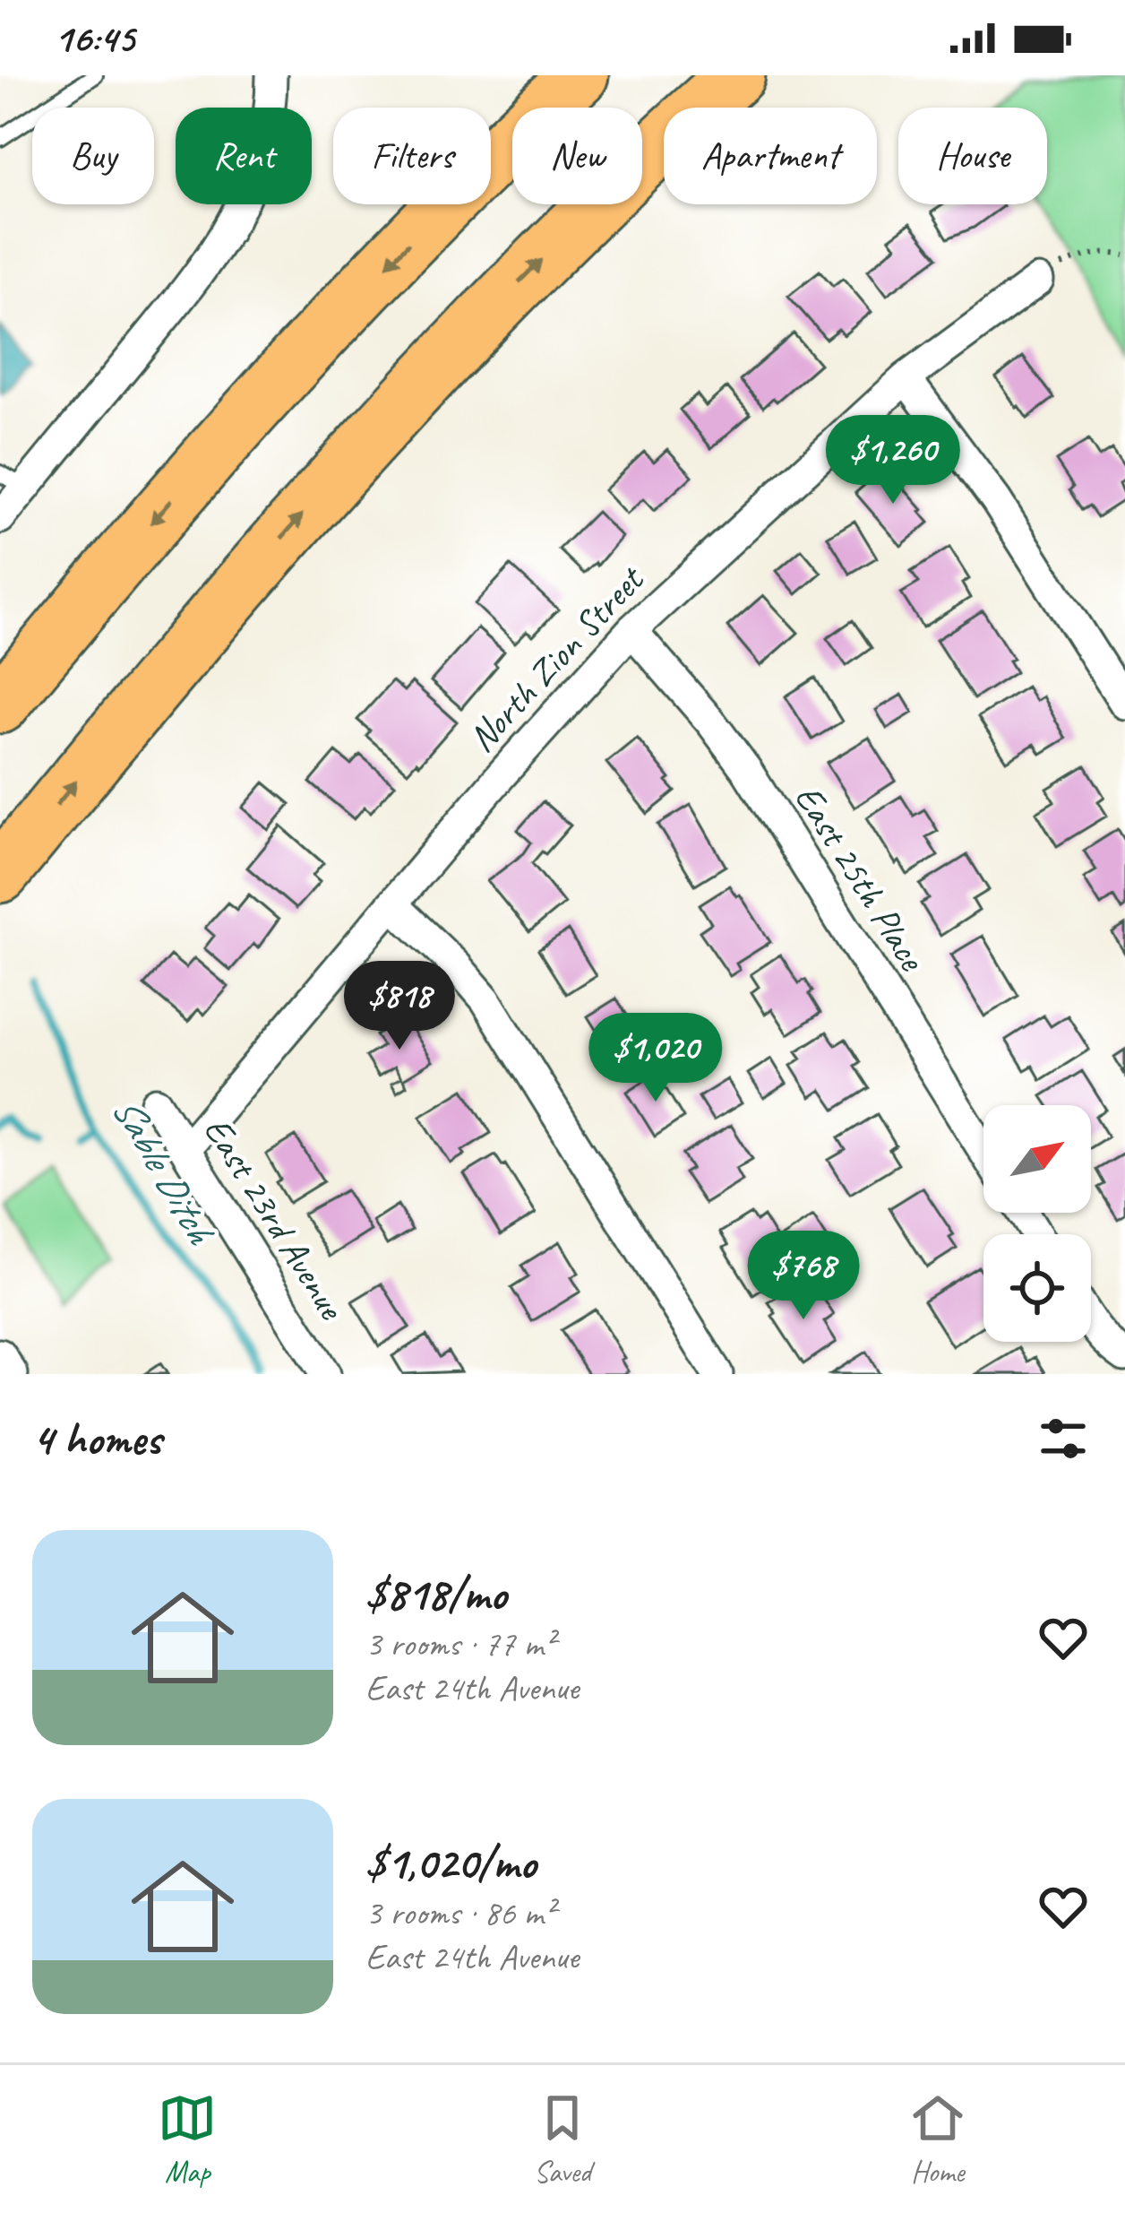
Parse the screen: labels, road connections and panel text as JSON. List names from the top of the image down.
{
  "streets": {
    "street": ["North Zion Street", "East 25th Place", "East 23rd Avenue"]
  },
  "crossings": [
    ["North Zion Street", "East 25th Place"],
    ["North Zion Street", "East 23rd Avenue"]
  ],
  "water": ["Sable Ditch"],
  "north": "top right",
  "page": {
    "status": "16:45",
    "chip": [
      "Buy",
      "Rent",
      "Filters",
      "New",
      "Apartment",
      "House"
    ],
    "price": [
      "$1,260",
      "$818",
      "$1,020",
      "$768"
    ],
    "heading": "4 homes",
    "list": [
      {
        "name": "$818/mo",
        "note": "3 rooms · 77 m² · East 24th Avenue"
      },
      {
        "name": "$1,020/mo",
        "note": "3 rooms · 86 m² · East 24th Avenue"
      }
    ],
    "tabs": ["Map", "Saved", "Home"]
  }
}
